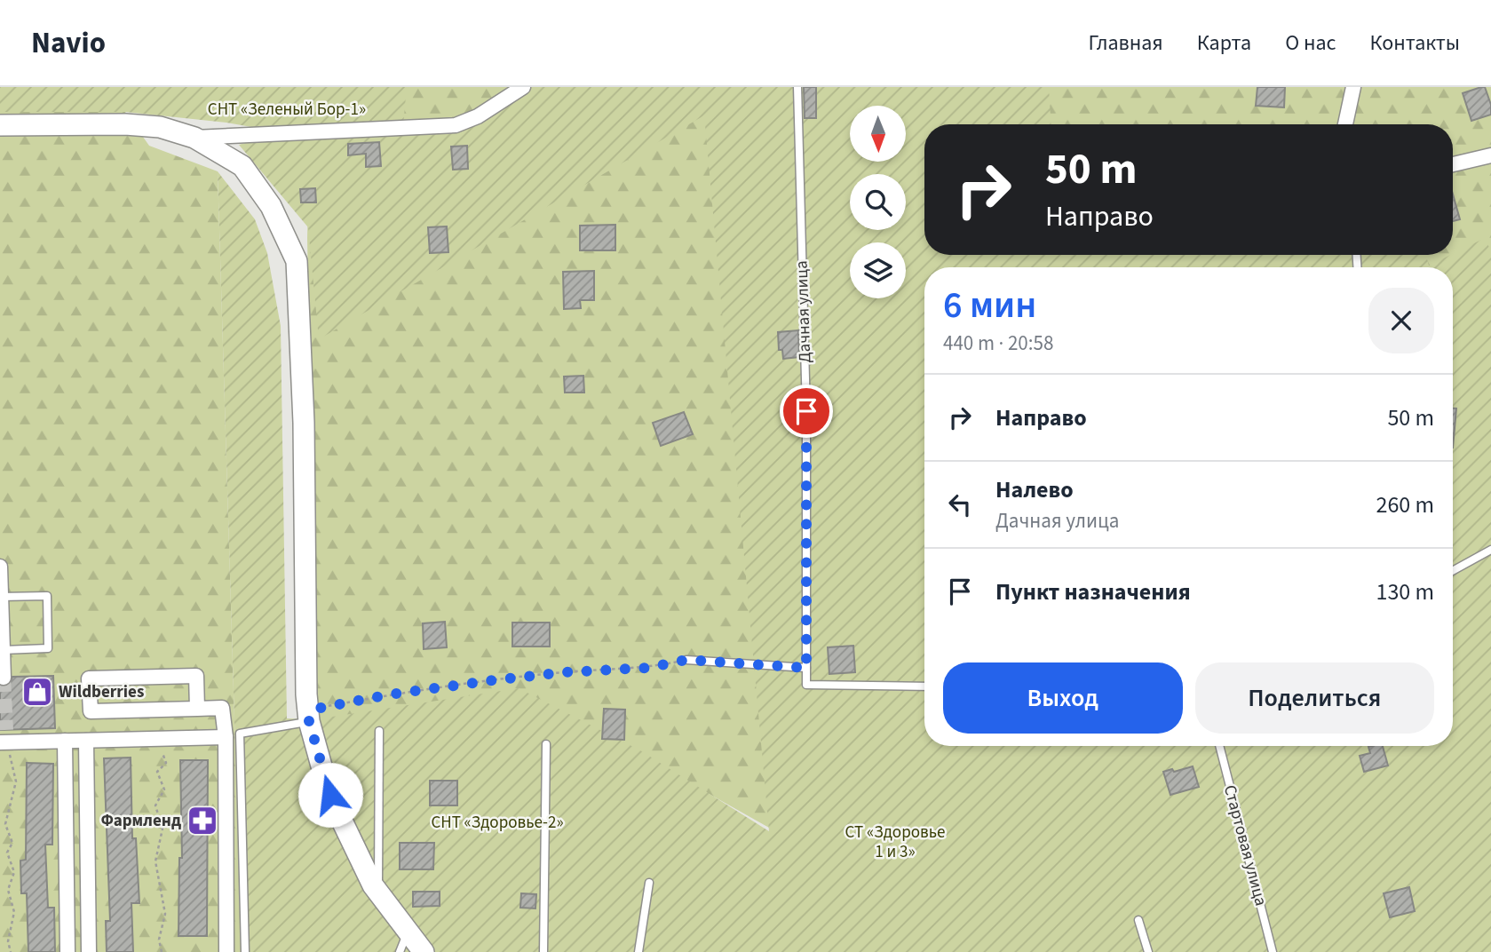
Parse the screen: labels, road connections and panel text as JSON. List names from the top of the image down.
{
  "streets": {
    "lane": ["Дачная улица", "Стартовая улица"]
  },
  "parks": ["СНТ «Зеленый Бор-1»", "СНТ «Здоровье-2»", "СТ «Здоровье 1 и 3»"],
  "places": {
    "shop": ["Wildberries"],
    "pharmacy": ["Фармленд"]
  },
  "north": "bottom",
  "page": {
    "header": "Navio",
    "nav": [
      "Главная",
      "Карта",
      "О нас",
      "Контакты"
    ],
    "turn": ["50 m", "Направо"],
    "heading": ["6 мин", "440 m · 20:58"],
    "list": [
      {
        "name": "Направо",
        "value": "50 m"
      },
      {
        "name": "Налево",
        "note": "Дачная улица",
        "value": "260 m"
      },
      {
        "name": "Пункт назначения",
        "value": "130 m"
      }
    ],
    "buttons": ["Выход", "Поделиться"]
  }
}
